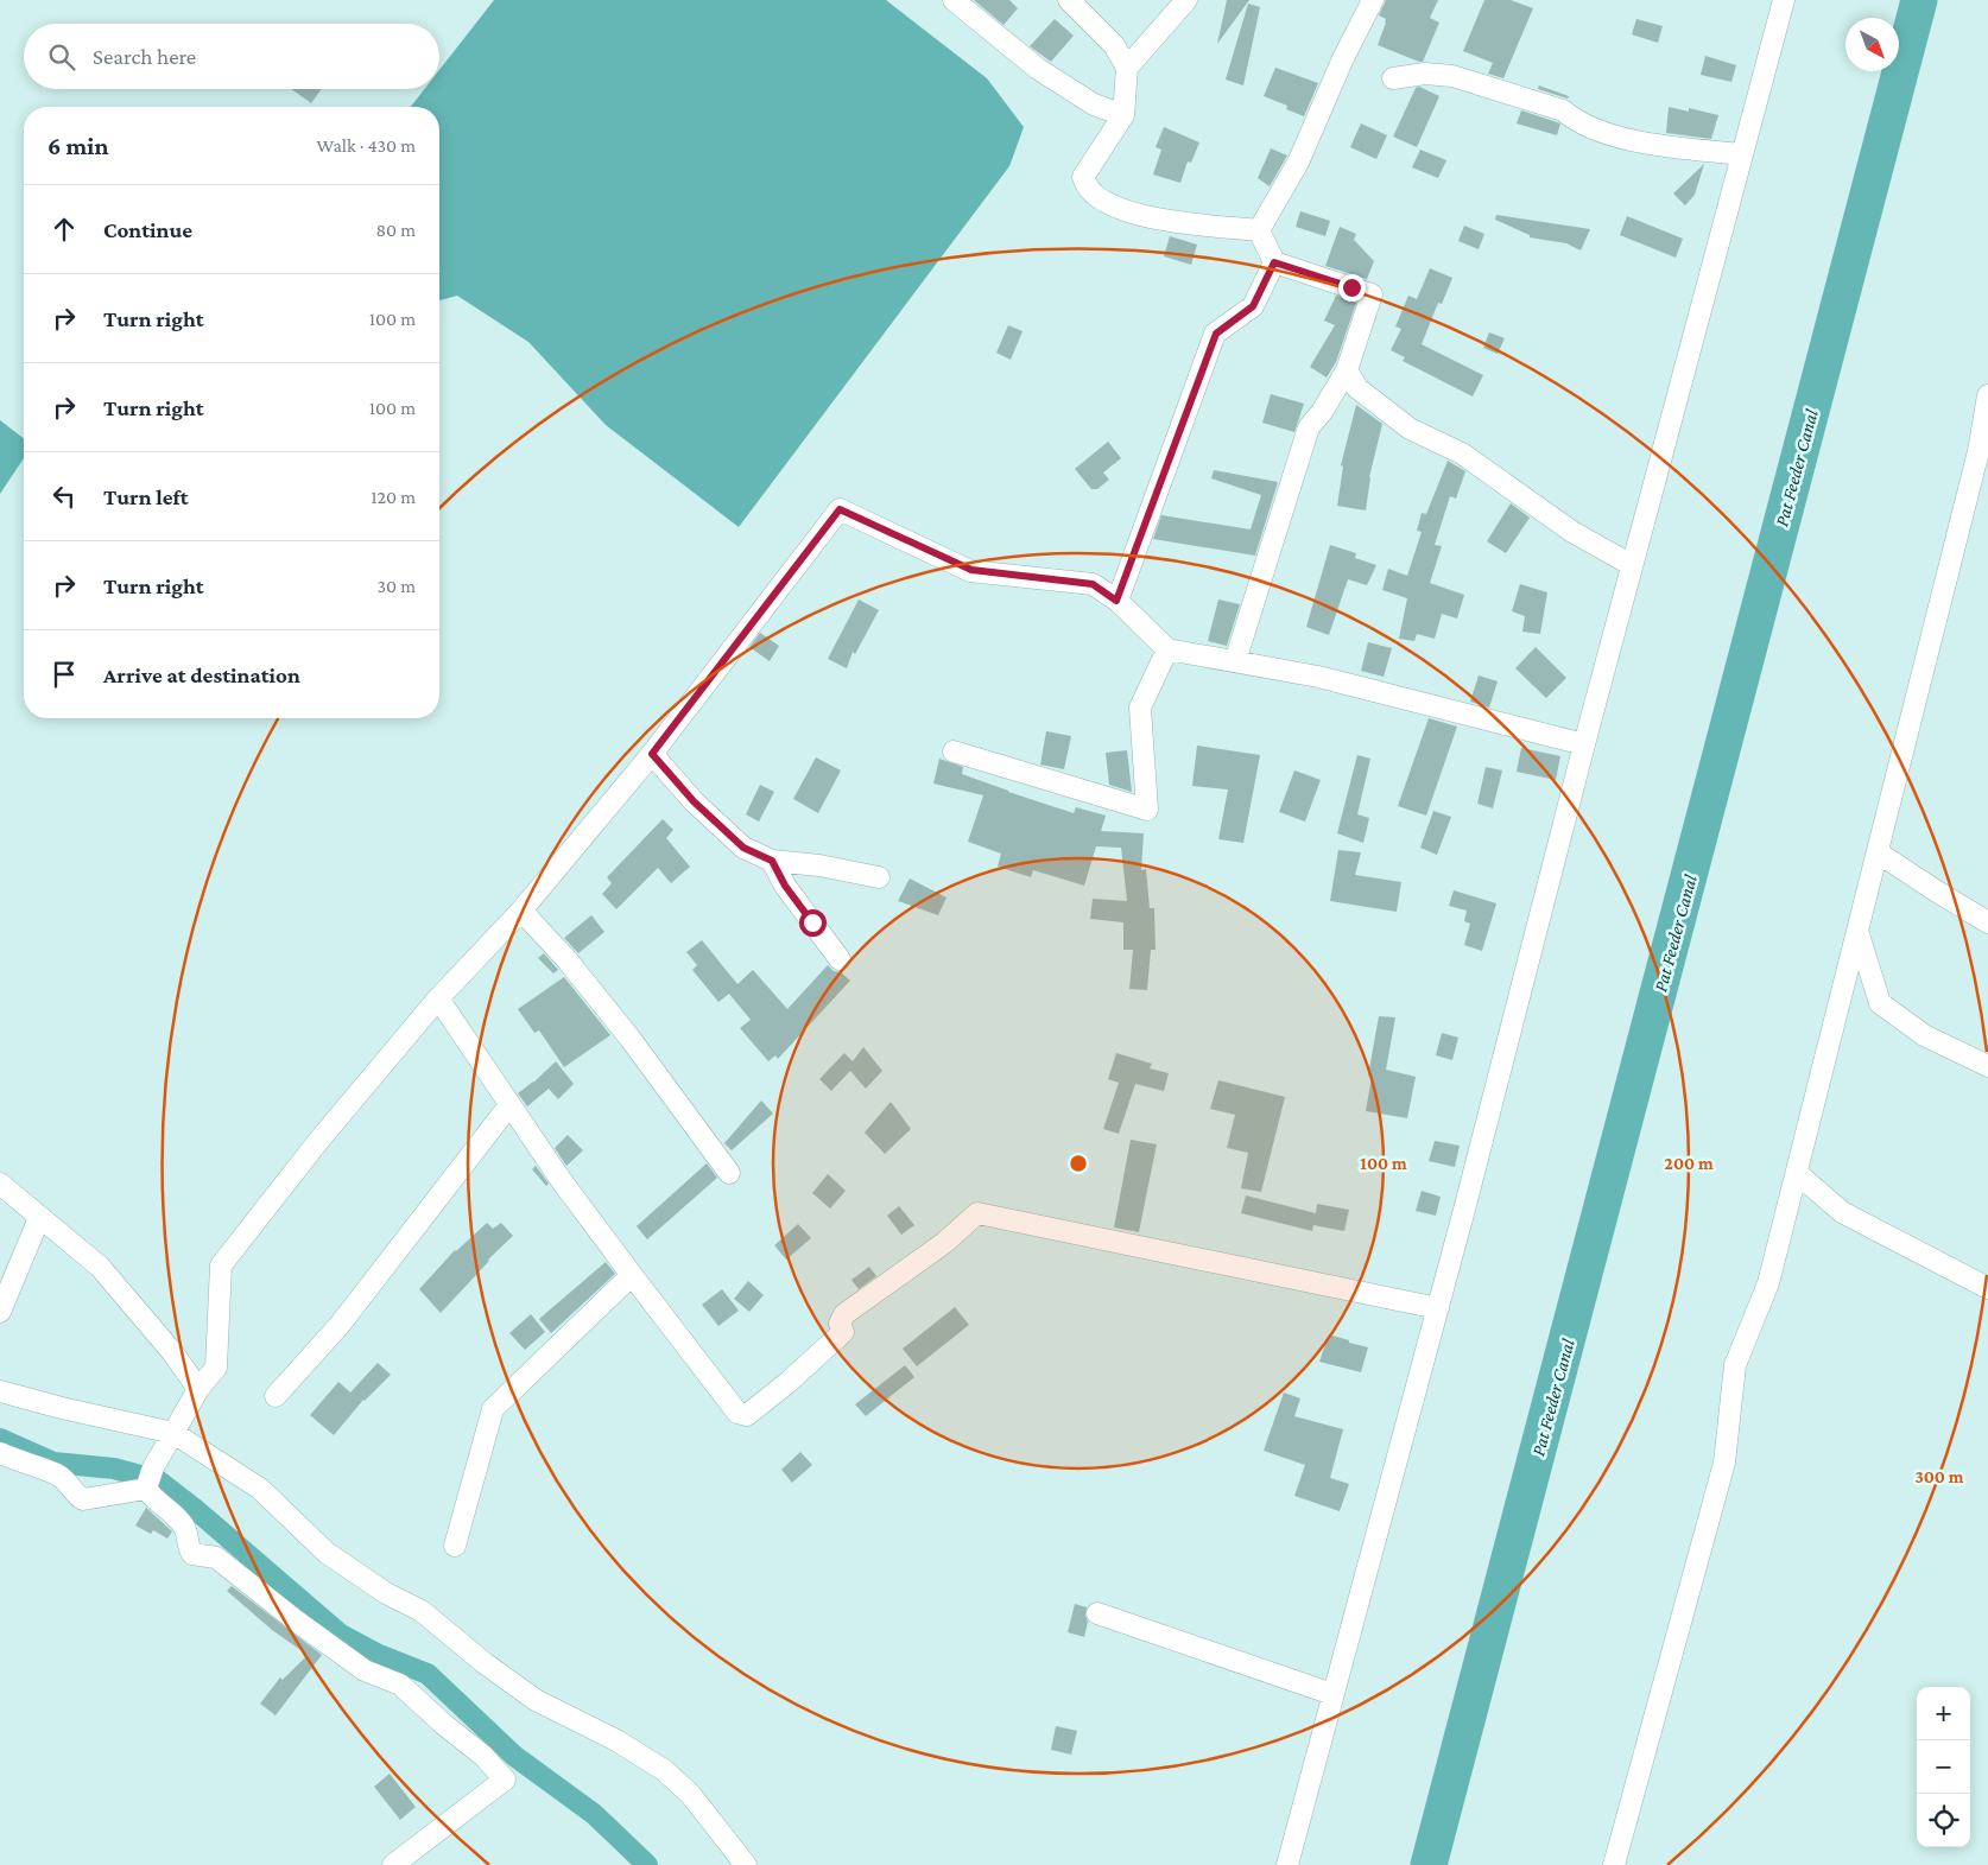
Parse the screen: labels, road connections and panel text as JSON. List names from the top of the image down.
{
  "water": ["Pat Feeder Canal"],
  "north": "bottom right",
  "page": {
    "search": "Search here",
    "heading": ["6 min", "Walk · 430 m"],
    "list": [
      ["Continue", "80 m"],
      ["Turn right", "100 m"],
      ["Turn right", "100 m"],
      ["Turn left", "120 m"],
      ["Turn right", "30 m"],
      "Arrive at destination"
    ],
    "map_buttons": ["+", "−"]
  },
  "rings": ["100 m", "200 m", "300 m"]
}
